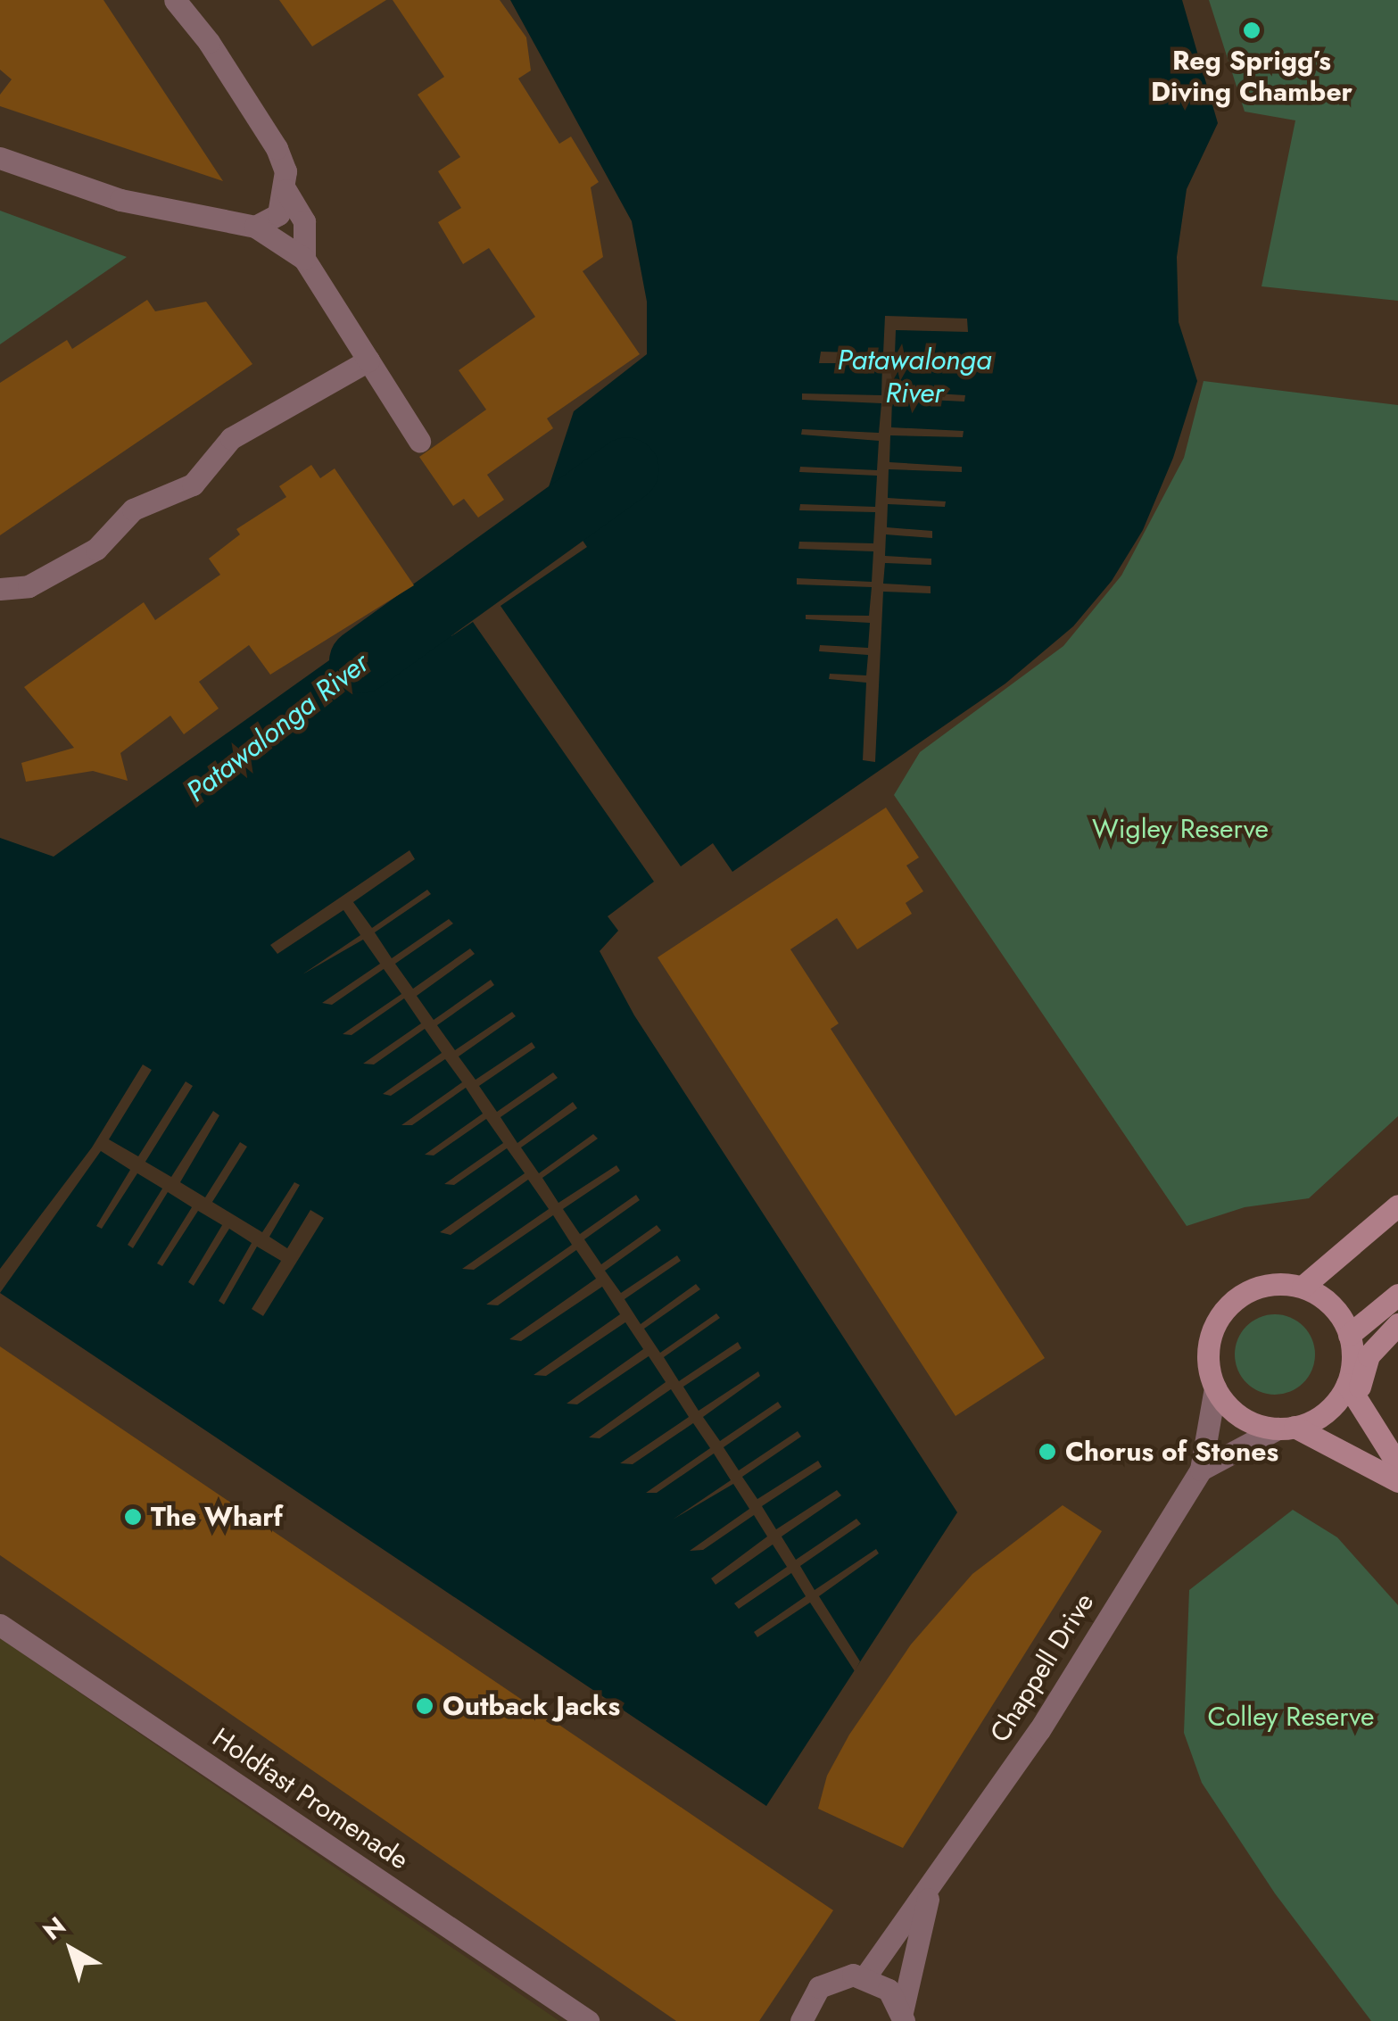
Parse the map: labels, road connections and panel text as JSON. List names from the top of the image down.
{
  "streets": {
    "street": ["Chappell Drive", "Holdfast Promenade"]
  },
  "water": ["Patawalonga River"],
  "parks": ["Wigley Reserve", "Colley Reserve"],
  "places": [
    "Reg Sprigg’s Diving Chamber",
    "Chorus of Stones",
    "The Wharf",
    "Outback Jacks"
  ],
  "north": "top left"
}
